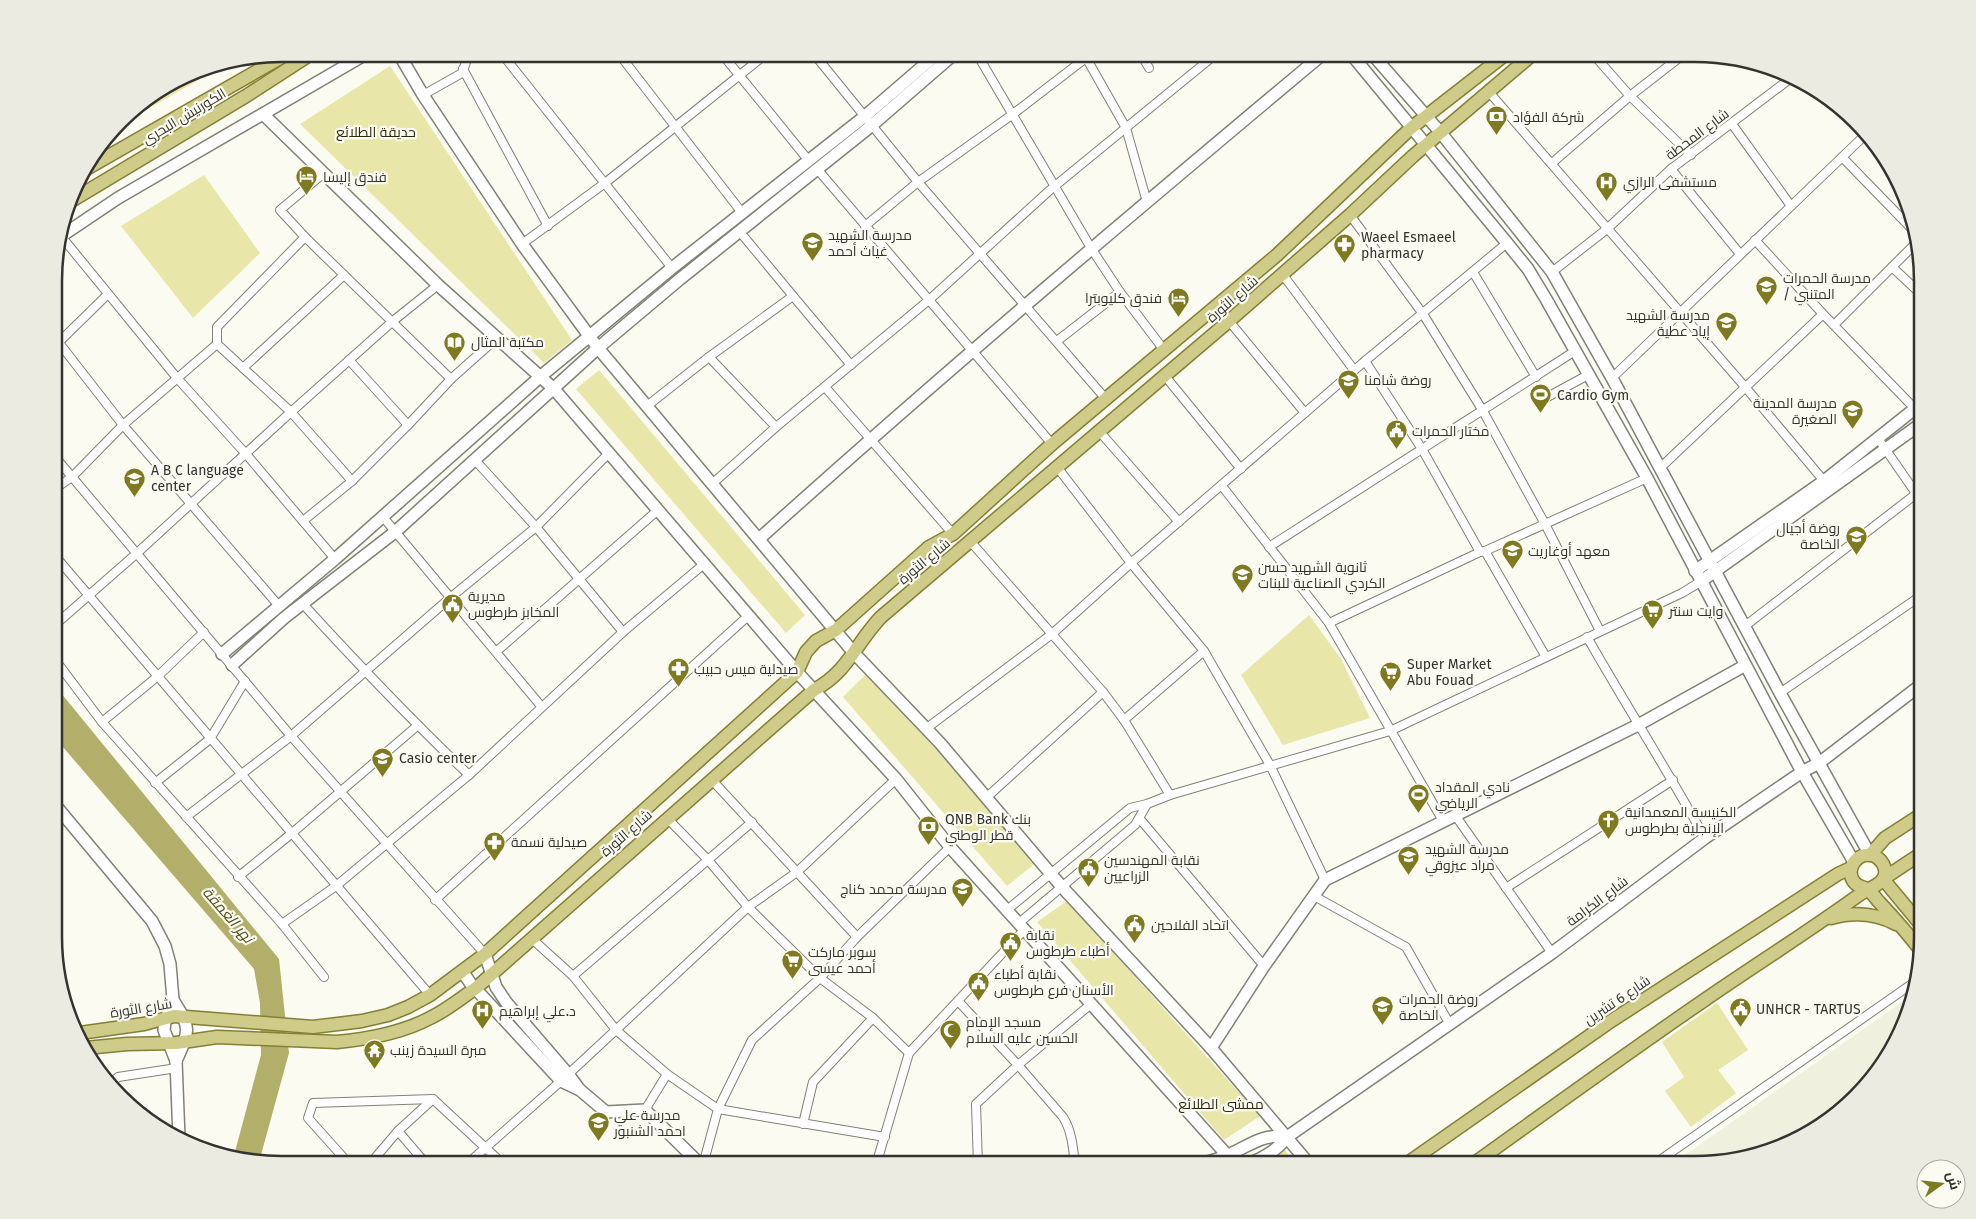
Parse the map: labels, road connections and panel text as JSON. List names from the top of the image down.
{
  "streets": {
    "main road": ["الكورنيش البحري", "شارع الثورة", "شارع 6 تشرين"],
    "street": ["شارع المحطة", "شارع الكرامة"]
  },
  "water": ["نهر الغمقة"],
  "parks": ["حديقة الطلائع", "ممشى الطلائع"],
  "places": {
    "bank": ["شركة الفؤاد", "QNB Bank بنك قطر الوطني"],
    "hotel": ["فندق إليسا", "فندق كليوبترا"],
    "hospital": ["مستشفى الرازي", "د.علي إبراهيم"],
    "school or university": [
      "مدرسة الشهيد غياث أحمد",
      "مدرسة الحمرات / المتنبي",
      "مدرسة الشهيد إياد عطية",
      "روضة شامنا",
      "مدرسة المدينة الصغيرة",
      "A B C language center",
      "روضة أجيال الخاصة",
      "معهد أوغاريت",
      "ثانوية الشهيد حسن الكردي الصناعية للبنات",
      "Casio center",
      "مدرسة الشهيد مراد عيزوقي",
      "مدرسة محمد كناج",
      "روضة الحمرات الخاصة",
      "مدرسة علي احمد الشنبور"
    ],
    "pharmacy": ["Waeel Esmaeel pharmacy", "صيدلية ميس حبيب", "صيدلية نسمة"],
    "library": ["مكتبة المثال"],
    "sports": ["Cardio Gym", "نادي المقداد الرياضي"],
    "public building": [
      "مختار الحمرات",
      "مديرية المخابز طرطوس",
      "نقابة المهندسين الزراعيين",
      "اتحاد الفلاحين",
      "نقابة أطباء طرطوس",
      "نقابة أطباء الأسنان فرع طرطوس",
      "UNHCR - TARTUS"
    ],
    "supermarket": ["وايت سنتر", "Super Market Abu Fouad", "سوبر ماركت أحمد عيسى"],
    "church": ["الكنيسة المعمدانية الإنجلية بطرطوس"],
    "mosque": ["مسجد الإمام الحسين عليه السلام"],
    "temple": ["مبرة السيدة زينب"]
  },
  "north": "right"
}
